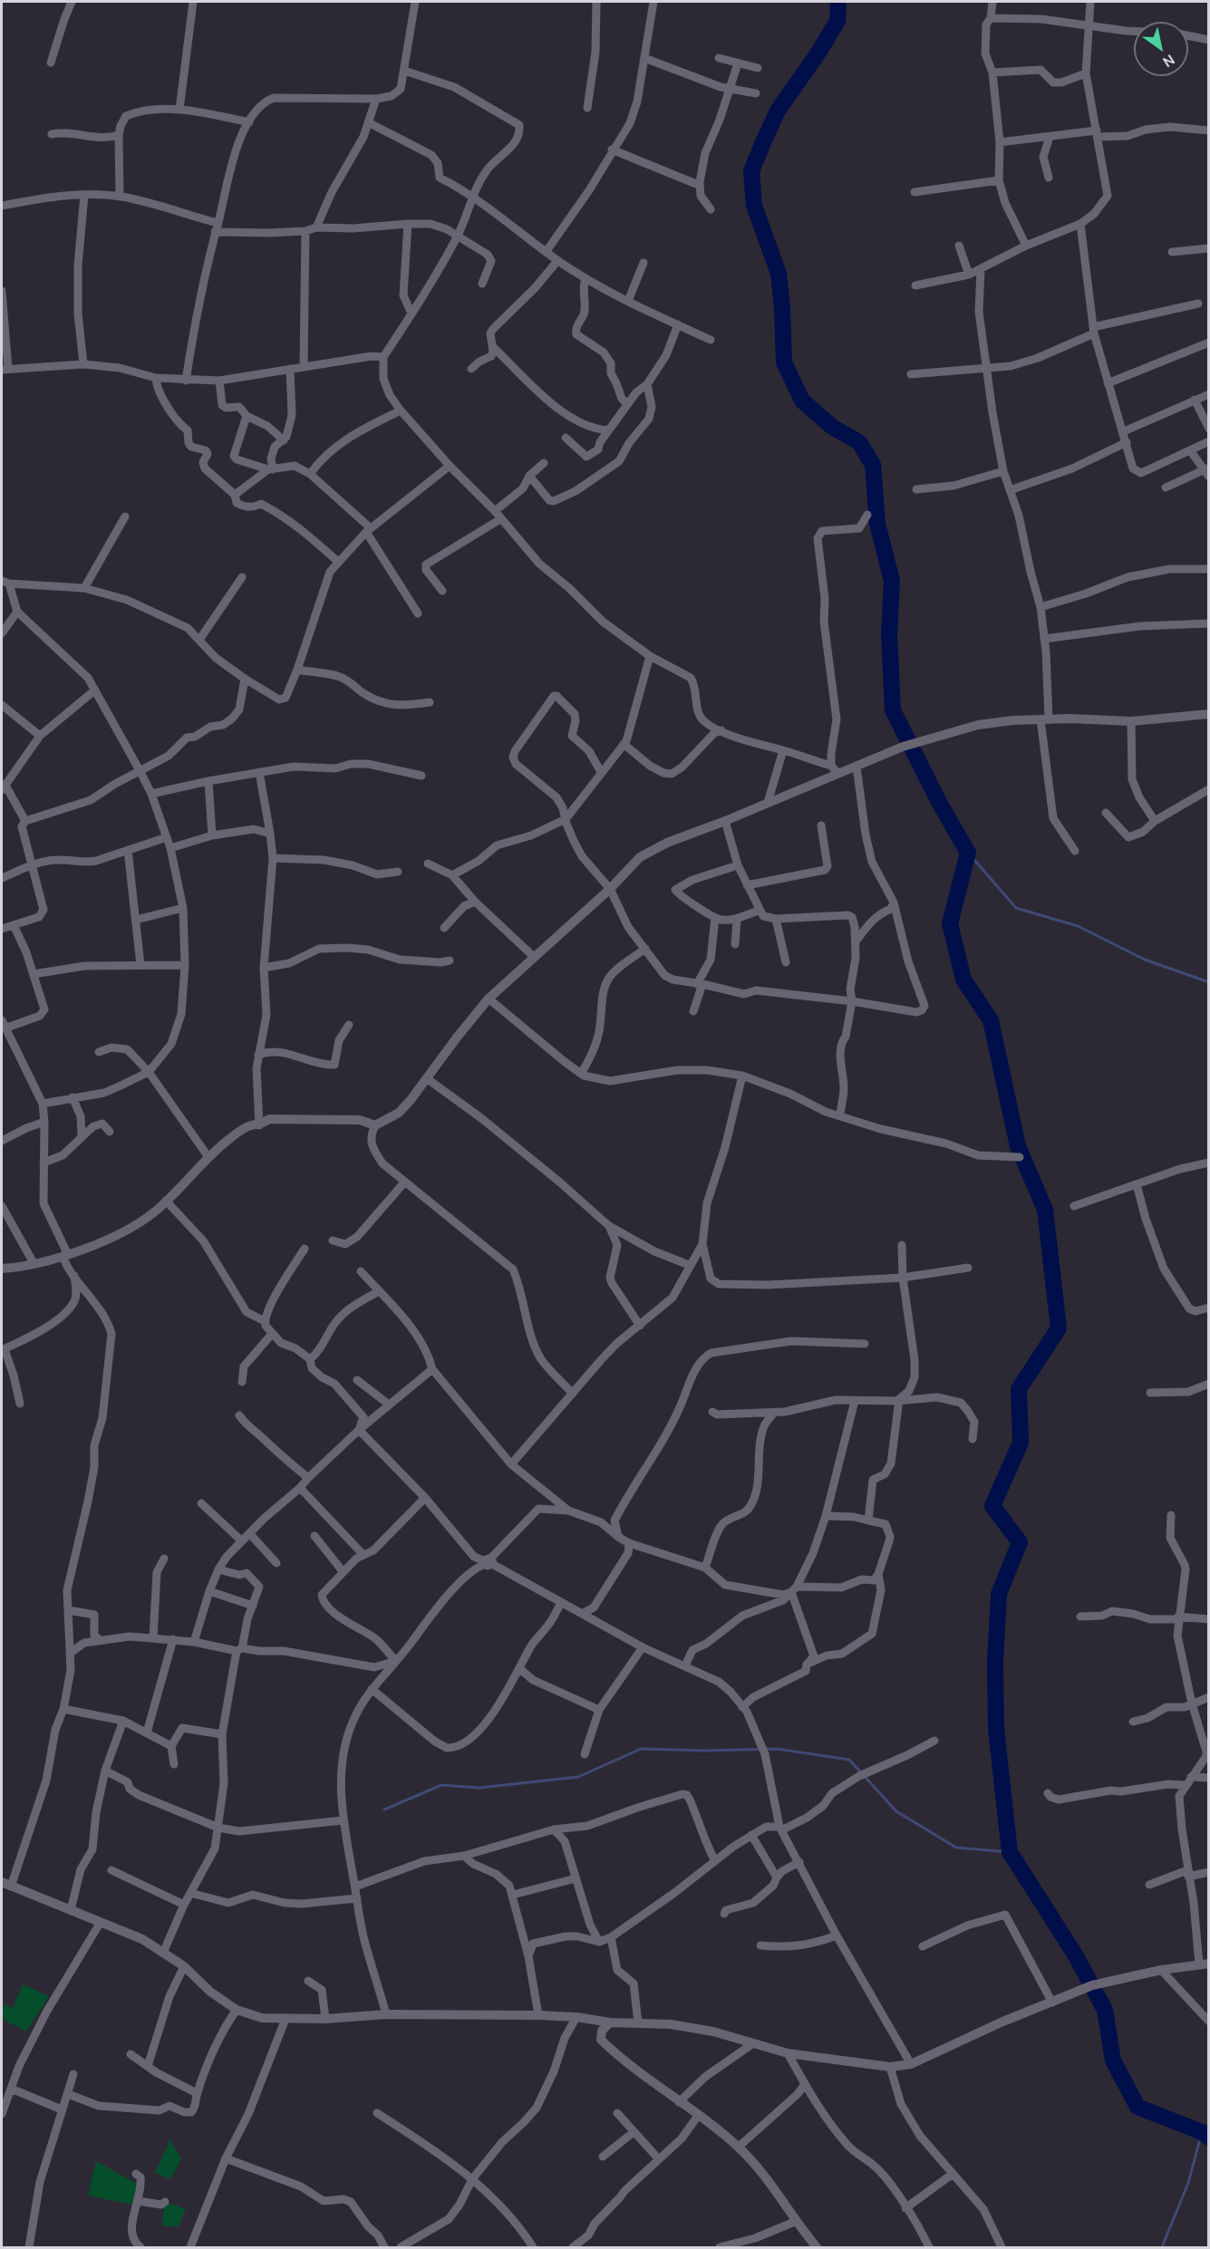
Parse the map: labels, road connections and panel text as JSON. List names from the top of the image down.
{
  "north": "bottom right"
}
